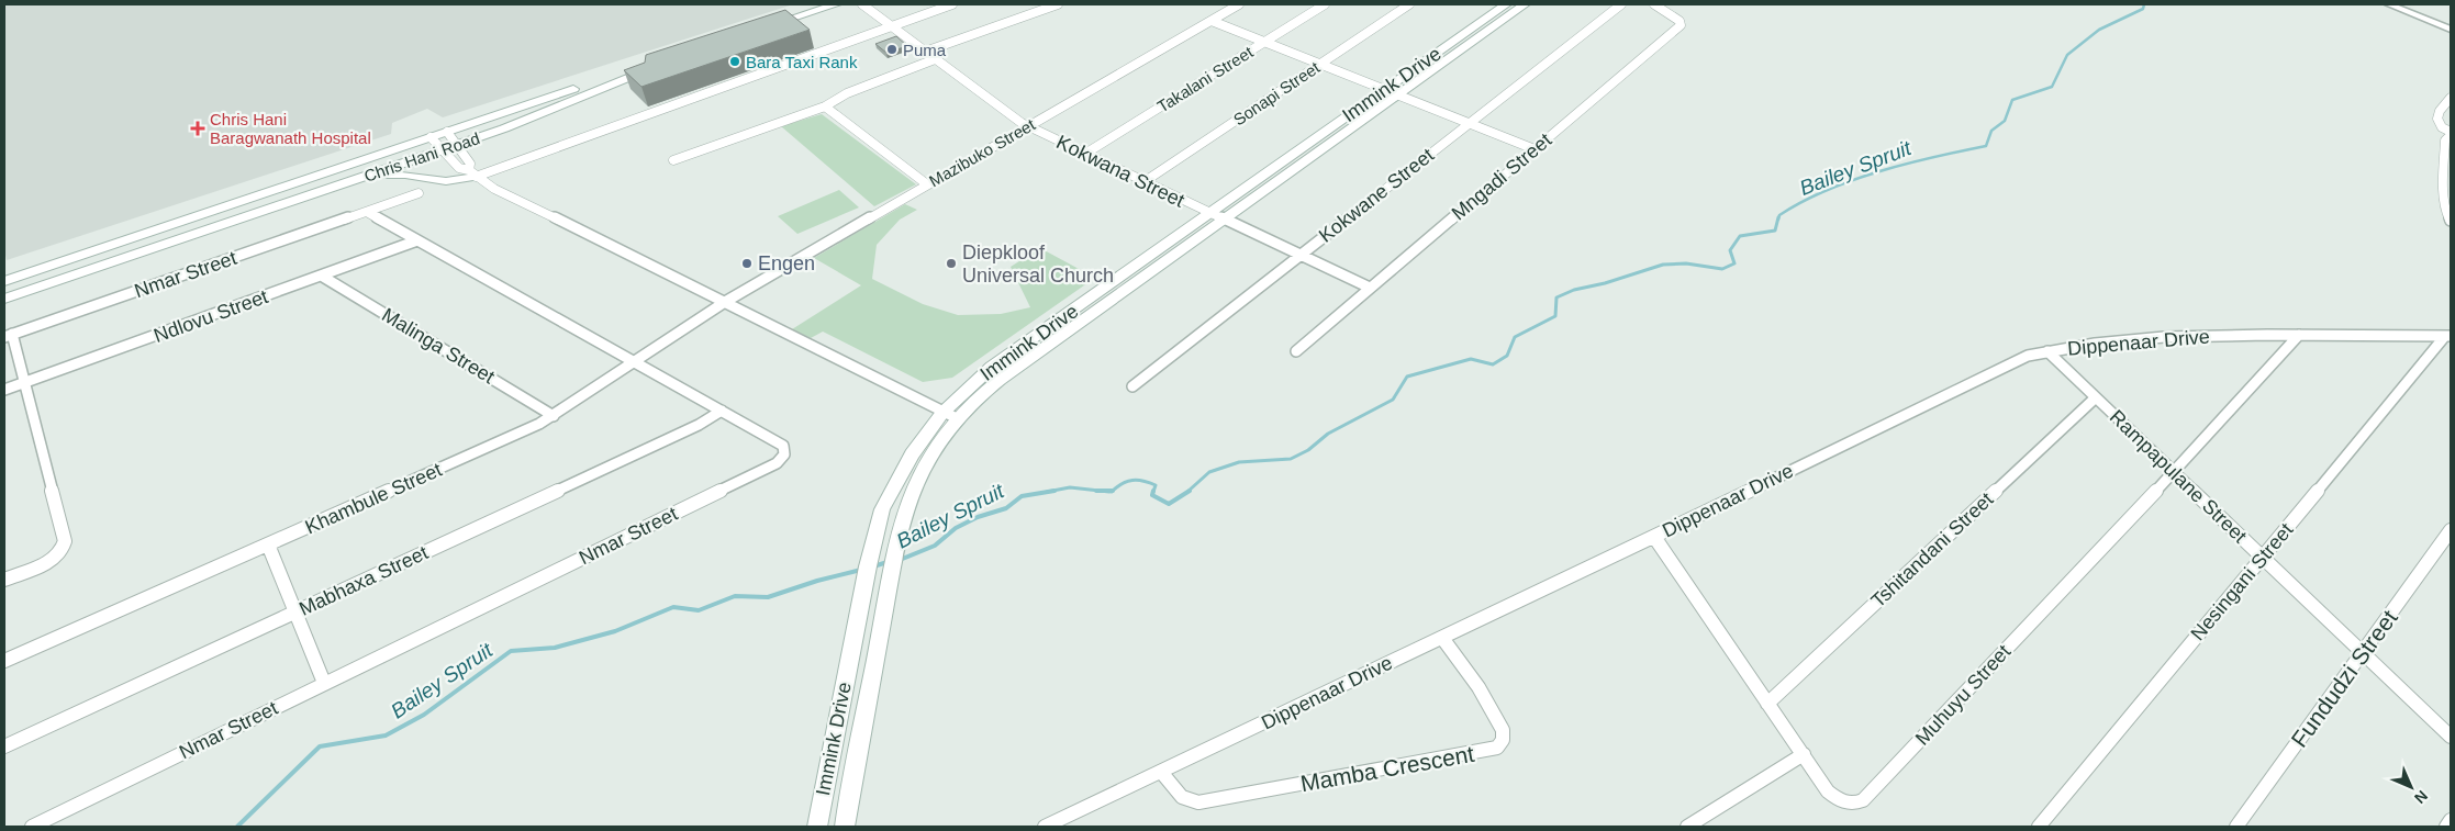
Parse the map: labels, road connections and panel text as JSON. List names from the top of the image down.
{
  "streets": {
    "main road": ["Immink Drive", "Chris Hani Road"],
    "street": [
      "Takalani Street",
      "Sonapi Street",
      "Mazibuko Street",
      "Kokwana Street",
      "Mngadi Street",
      "Kokwane Street",
      "Nmar Street",
      "Ndlovu Street",
      "Dippenaar Drive",
      "Malinga Street",
      "Rampapulane Street",
      "Khambule Street",
      "Tshitandani Street",
      "Mabhaxa Street",
      "Nesingani Street",
      "Fundudzi Street",
      "Muhuyu Street",
      "Mamba Crescent"
    ]
  },
  "crossings": [
    ["Takalani Street", "Kokwana Street"],
    ["Immink Drive", "Kokwana Street"],
    ["Sonapi Street", "Kokwana Street"],
    ["Mazibuko Street", "Kokwana Street"],
    ["Mazibuko Street", "Khambule Street"],
    ["Kokwana Street", "Mngadi Street"],
    ["Kokwana Street", "Kokwane Street"],
    ["Nmar Street", "Ndlovu Street"],
    ["Nmar Street", "Khambule Street"],
    ["Nmar Street", "Mabhaxa Street"],
    ["Ndlovu Street", "Malinga Street"],
    ["Dippenaar Drive", "Rampapulane Street"],
    ["Dippenaar Drive", "Nesingani Street"],
    ["Dippenaar Drive", "Muhuyu Street"],
    ["Dippenaar Drive", "Mamba Crescent"],
    ["Malinga Street", "Khambule Street"],
    ["Rampapulane Street", "Tshitandani Street"],
    ["Rampapulane Street", "Nesingani Street"],
    ["Rampapulane Street", "Fundudzi Street"],
    ["Rampapulane Street", "Muhuyu Street"],
    ["Tshitandani Street", "Muhuyu Street"]
  ],
  "water": ["Bailey Spruit"],
  "places": {
    "other": [
      "Puma",
      "Bara Taxi Rank",
      "Engen",
      "Diepkloof Universal Church"
    ],
    "health": ["Chris Hani Baragwanath Hospital"]
  },
  "north": "bottom right"
}
